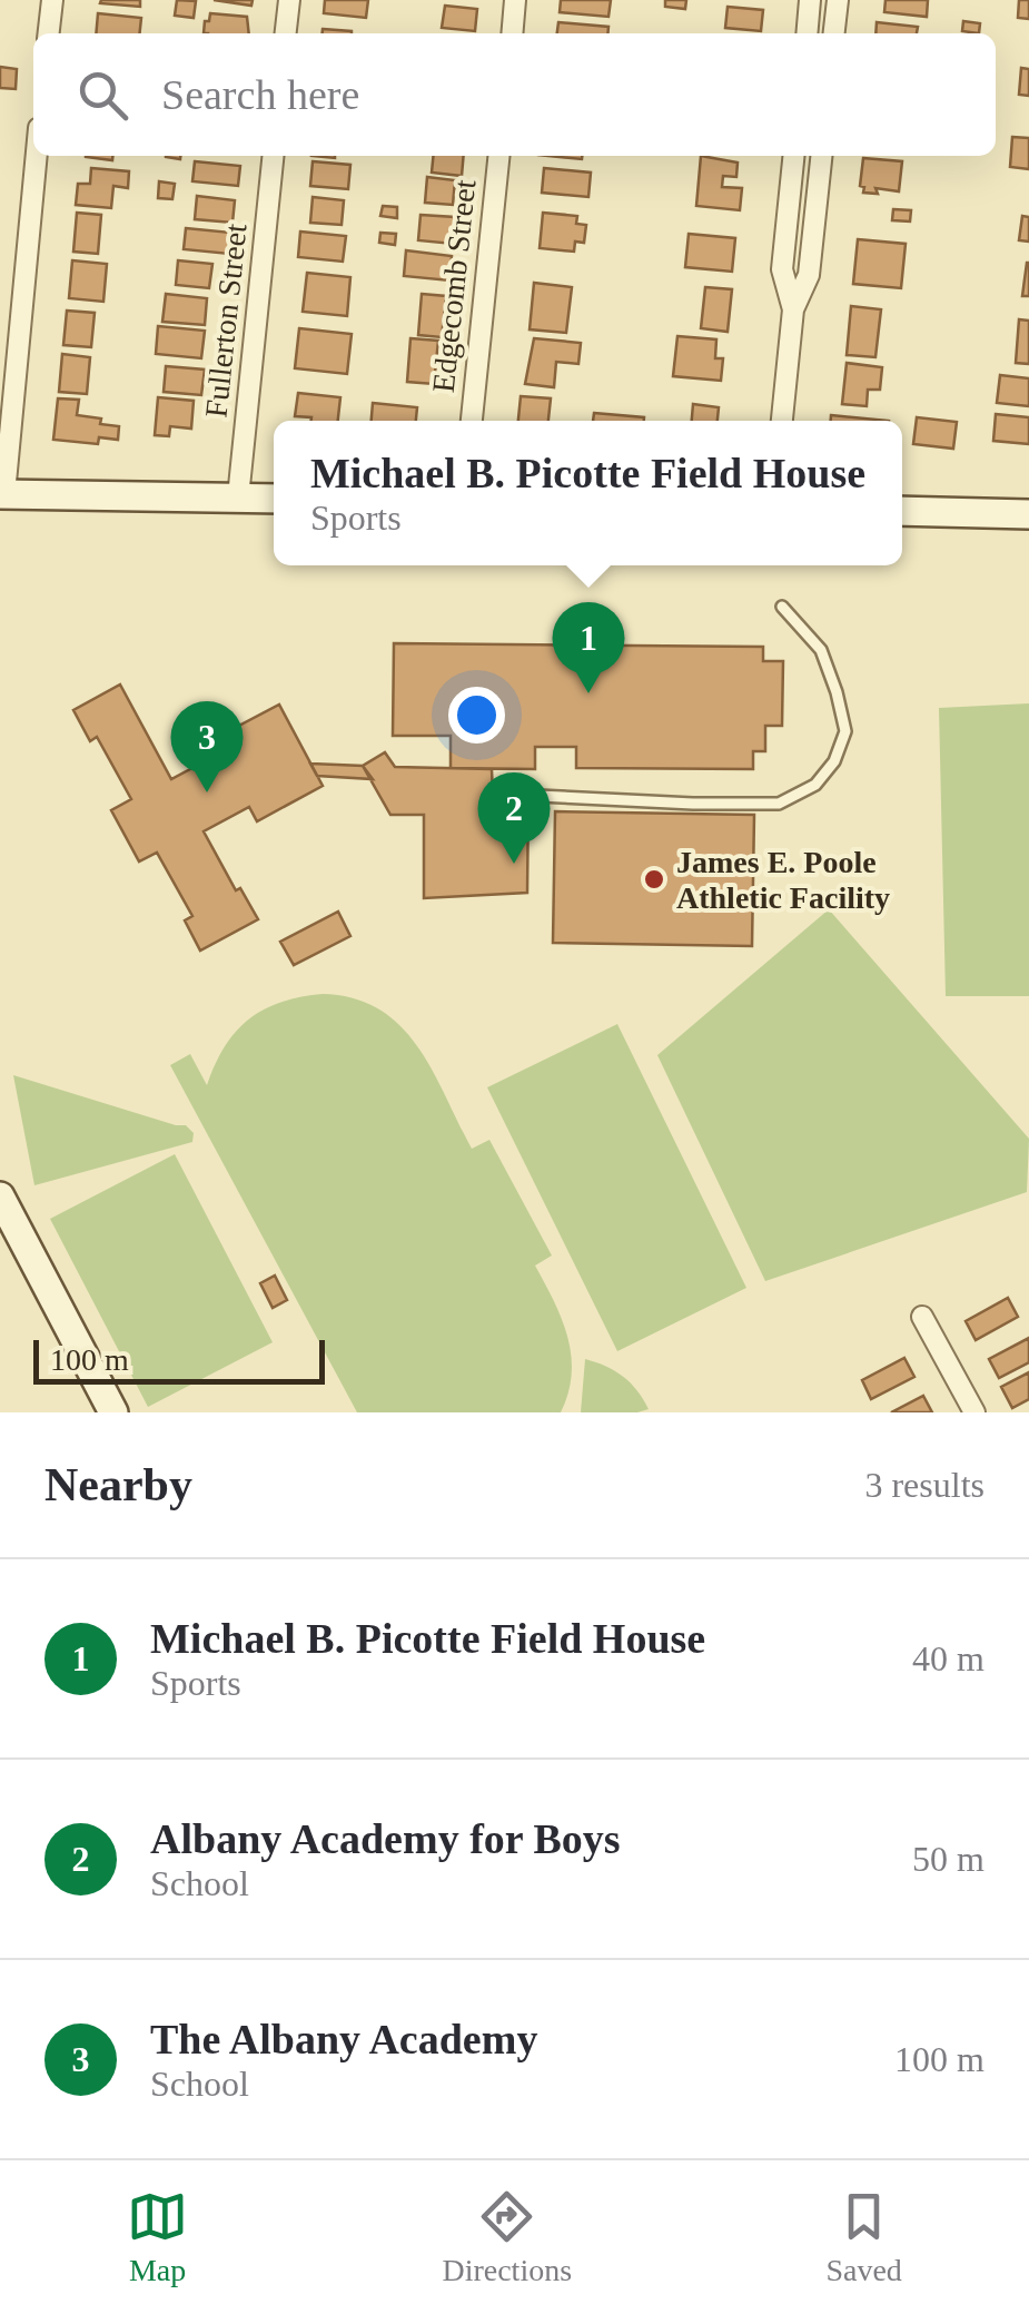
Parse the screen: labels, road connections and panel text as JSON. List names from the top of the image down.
{
  "streets": {
    "street": ["Edgecomb Street", "Fullerton Street"]
  },
  "places": ["James E. Poole Athletic Facility"],
  "scale_bar": "100 m",
  "page": {
    "search": "Search here",
    "popup": ["Michael B. Picotte Field House", "Sports"],
    "pins": ["1", "3", "2"],
    "scale": "100 m",
    "heading": ["Nearby", "3 results"],
    "list": [
      {
        "mark": "1",
        "name": "Michael B. Picotte Field House",
        "note": "Sports",
        "value": "40 m"
      },
      {
        "mark": "2",
        "name": "Albany Academy for Boys",
        "note": "School",
        "value": "50 m"
      },
      {
        "mark": "3",
        "name": "The Albany Academy",
        "note": "School",
        "value": "100 m"
      }
    ],
    "nav": ["Map", "Directions", "Saved"]
  }
}
